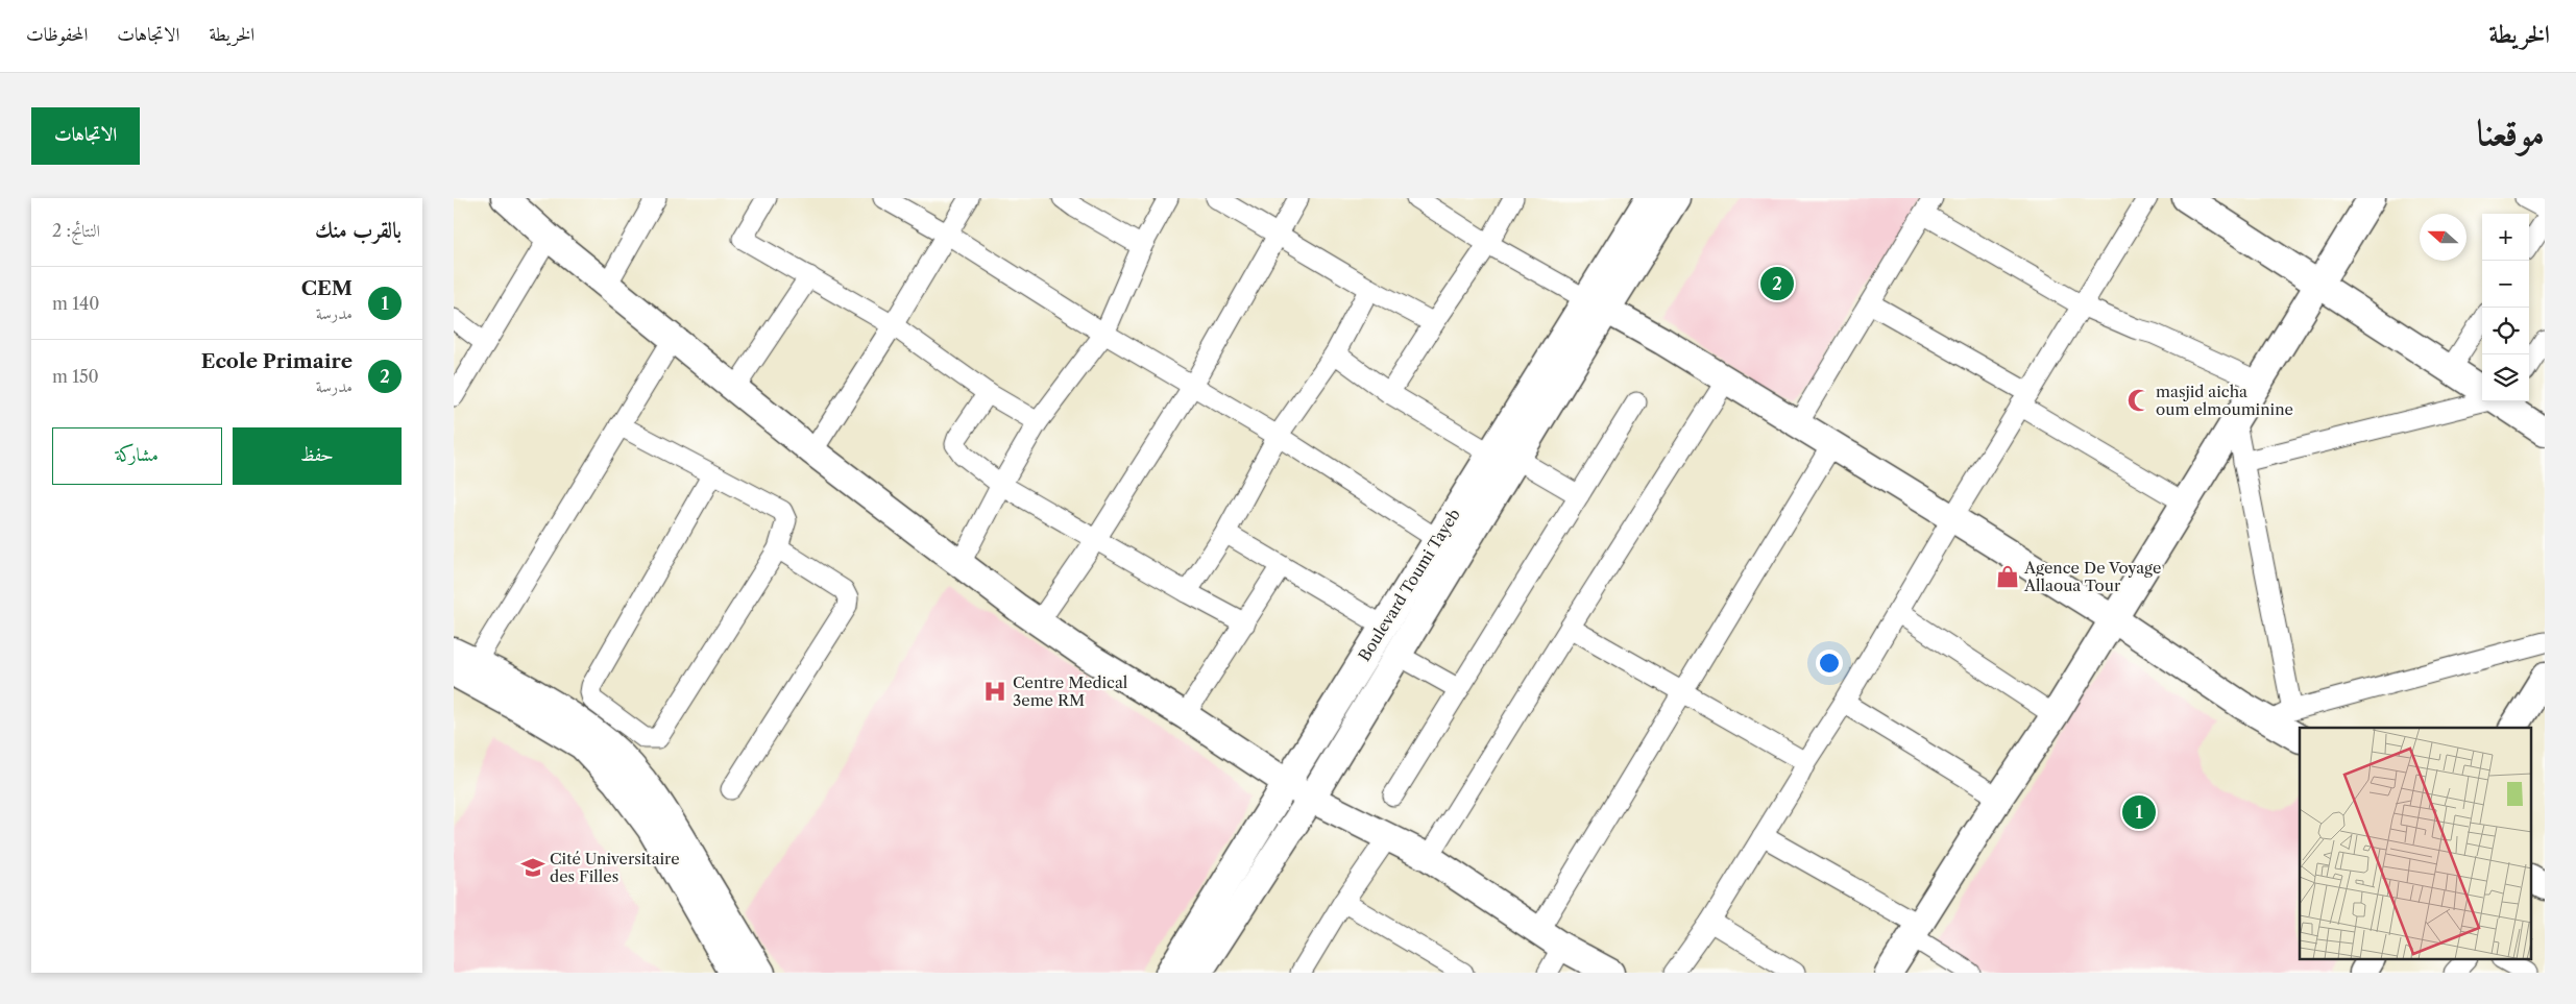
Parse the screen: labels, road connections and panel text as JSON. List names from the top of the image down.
{
  "streets": {
    "street": ["Boulevard Toumi Tayeb"]
  },
  "places": {
    "mosque": ["masjid aicha oum elmouminine"],
    "shop": ["Agence De Voyage Allaoua Tour"],
    "hospital": ["Centre Medical 3eme RM"],
    "school or university": ["Cité Universitaire des Filles"]
  },
  "north": "left",
  "page": {
    "header": "الخريطة",
    "nav": ["الخريطة", "الاتجاهات", "المحفوظات"],
    "title": "موقعنا",
    "buttons": [
      "الاتجاهات",
      ["حفظ", "مشاركة"]
    ],
    "heading": ["بالقرب منك", "النتائج: 2"],
    "map_buttons": ["+", "−"],
    "pins": ["2", "1"],
    "list": [
      {
        "mark": "1",
        "name": "CEM",
        "note": "مدرسة",
        "value": "140 m"
      },
      {
        "mark": "2",
        "name": "Ecole Primaire",
        "note": "مدرسة",
        "value": "150 m"
      }
    ]
  }
}
